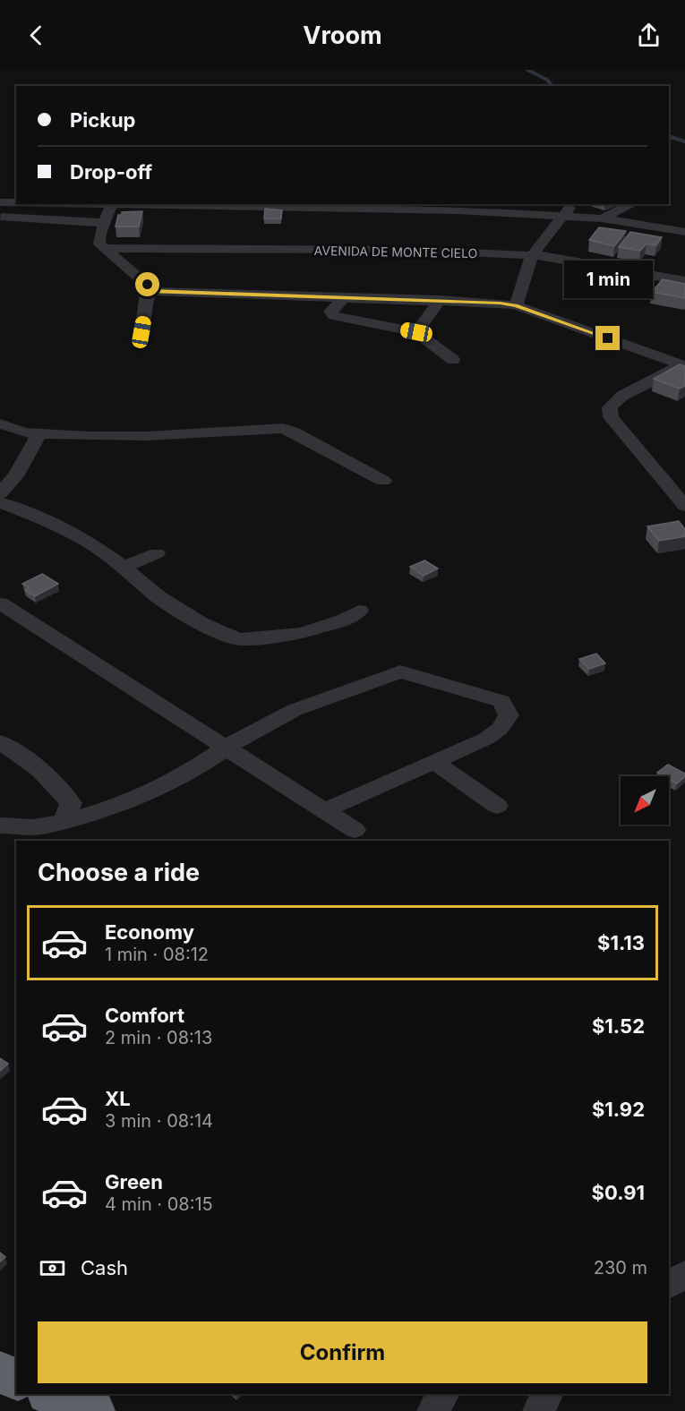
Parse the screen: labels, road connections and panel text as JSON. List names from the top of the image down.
{
  "streets": {
    "street": ["AVENIDA DE MONTE CIELO"]
  },
  "north": "bottom left",
  "page": {
    "header": "Vroom",
    "banner": ["Pickup", "Drop-off"],
    "bubble": "1 min",
    "heading": "Choose a ride",
    "list": [
      {
        "name": "Economy",
        "note": "1 min · 08:12",
        "value": "$1.13"
      },
      {
        "name": "Comfort",
        "note": "2 min · 08:13",
        "value": "$1.52"
      },
      {
        "name": "XL",
        "note": "3 min · 08:14",
        "value": "$1.92"
      },
      {
        "name": "Green",
        "note": "4 min · 08:15",
        "value": "$0.91"
      }
    ],
    "pay": ["Cash", "230 m"],
    "buttons": "Confirm"
  }
}
